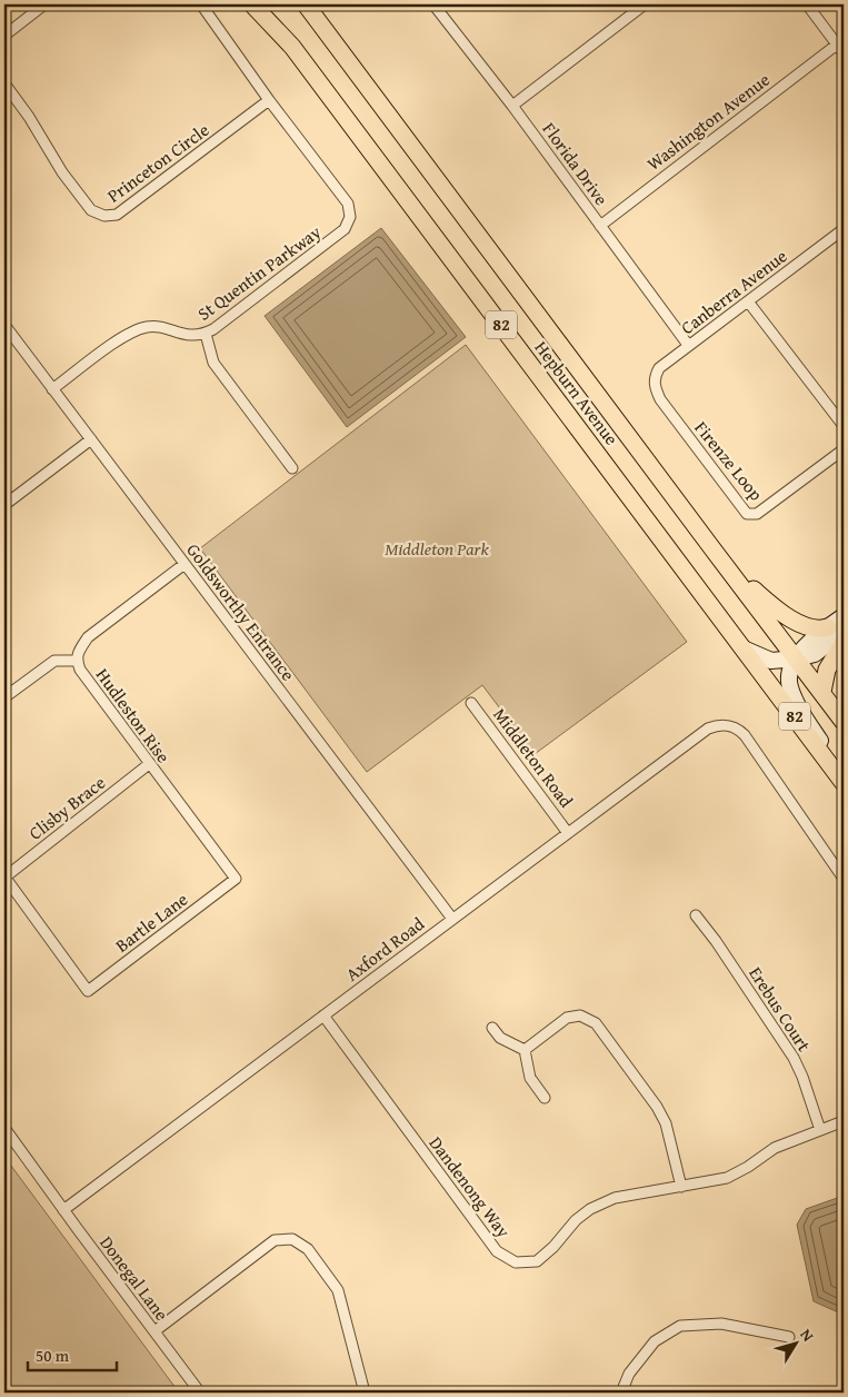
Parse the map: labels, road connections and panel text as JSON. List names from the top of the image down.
{
  "streets": {
    "main road": ["82", "Hepburn Avenue"],
    "street": [
      "Washington Avenue",
      "Princeton Circle",
      "Florida Drive",
      "St Quentin Parkway",
      "Canberra Avenue",
      "Firenze Loop",
      "Goldsworthy Entrance",
      "Hudleston Rise",
      "Middleton Road",
      "Clisby Brace",
      "Bartle Lane",
      "Axford Road",
      "Erebus Court",
      "Dandenong Way",
      "Donegal Lane"
    ]
  },
  "crossings": [
    ["Washington Avenue", "Florida Drive"],
    ["Princeton Circle", "St Quentin Parkway"],
    ["Florida Drive", "Canberra Avenue"],
    ["St Quentin Parkway", "Goldsworthy Entrance"],
    ["Canberra Avenue", "Firenze Loop"],
    ["Goldsworthy Entrance", "Hudleston Rise"],
    ["Goldsworthy Entrance", "Axford Road"],
    ["Hudleston Rise", "Clisby Brace"],
    ["Hudleston Rise", "Bartle Lane"],
    ["Middleton Road", "Axford Road"],
    ["Clisby Brace", "Bartle Lane"],
    ["Axford Road", "Dandenong Way"],
    ["Axford Road", "Donegal Lane"],
    ["Erebus Court", "Dandenong Way"]
  ],
  "parks": ["Middleton Park"],
  "scale_bar": "50 m",
  "north": "top right"
}
